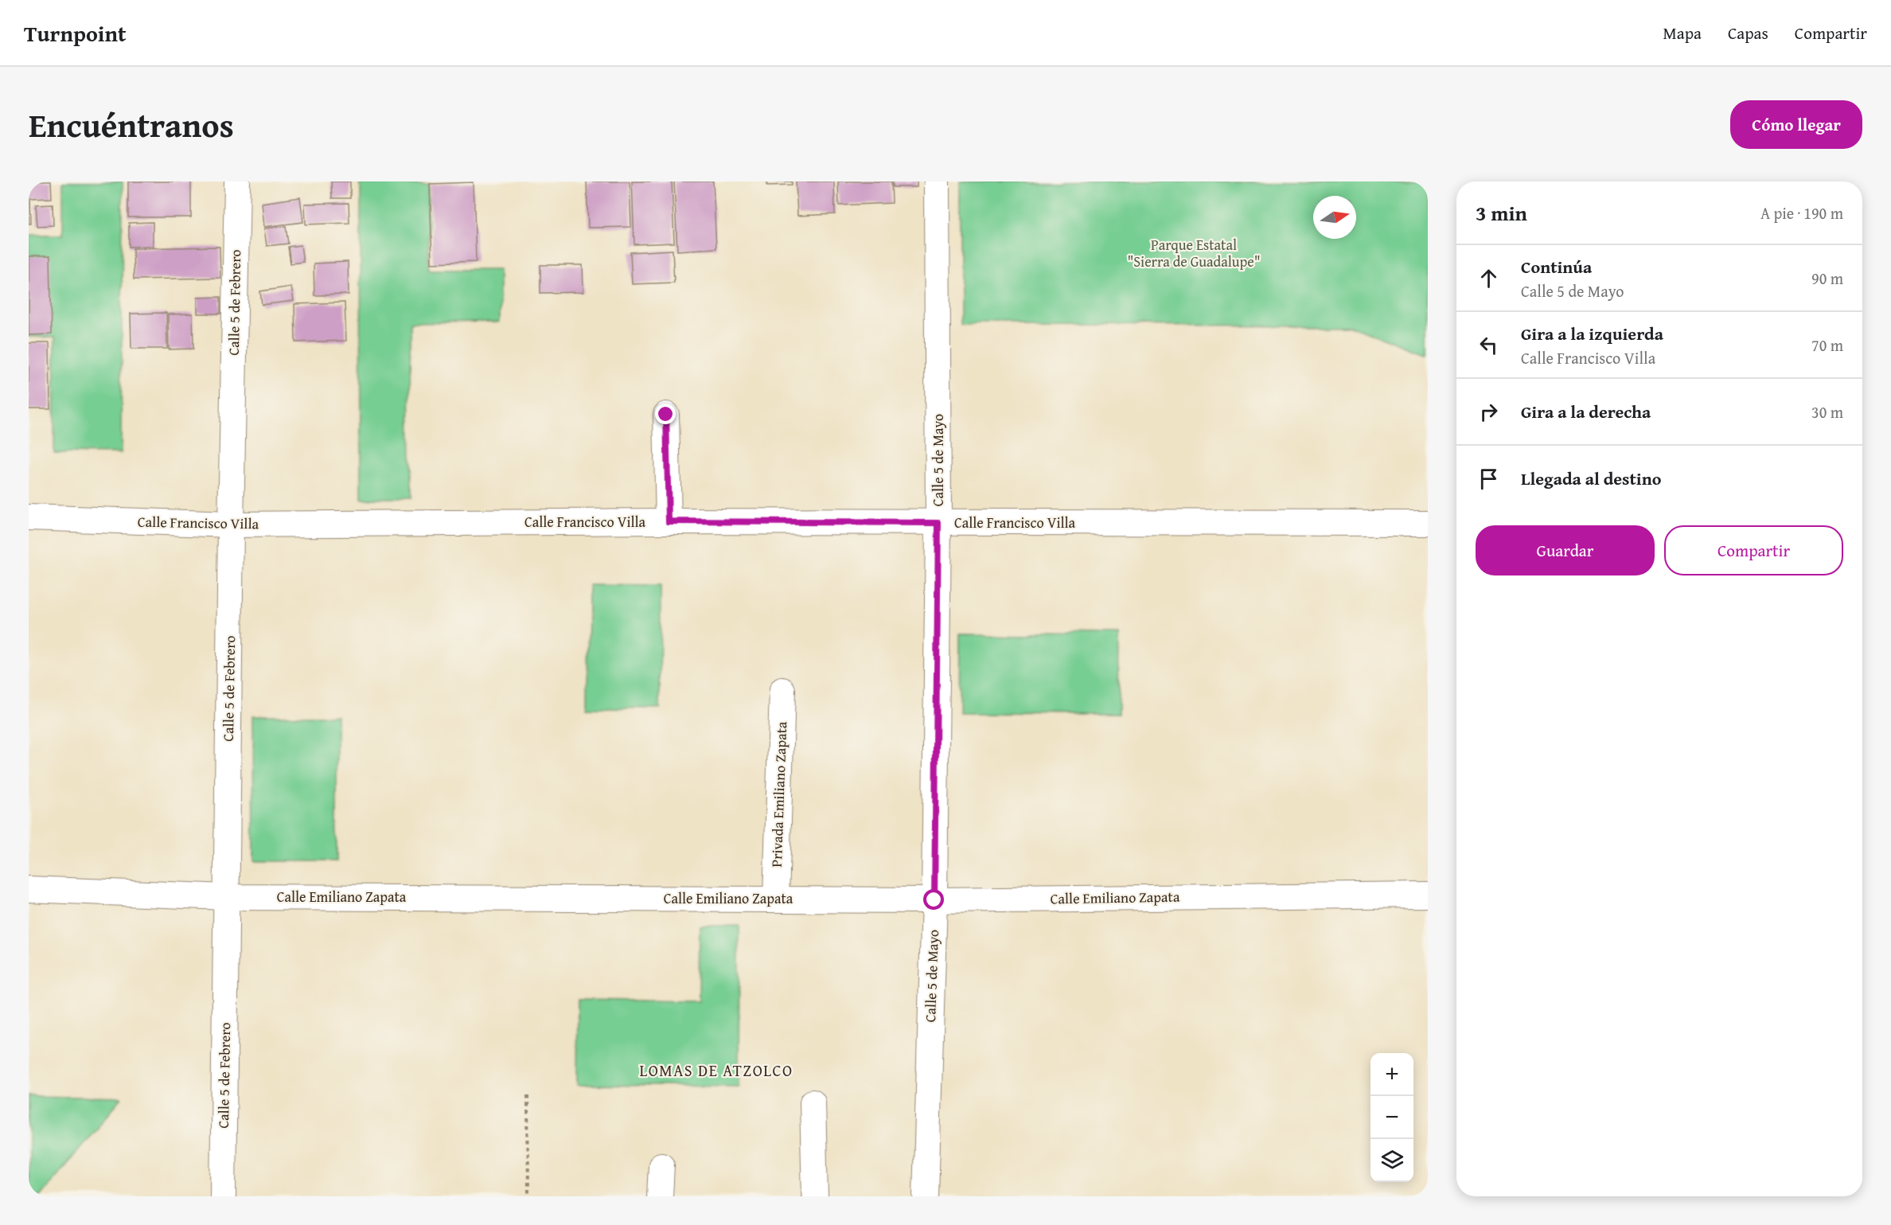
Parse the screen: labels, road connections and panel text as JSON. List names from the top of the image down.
{
  "streets": {
    "street": [
      "Calle 5 de Febrero",
      "Calle 5 de Mayo",
      "Calle Francisco Villa",
      "Privada Emiliano Zapata",
      "Calle Emiliano Zapata"
    ]
  },
  "crossings": [
    ["Calle 5 de Febrero", "Calle Francisco Villa"],
    ["Calle 5 de Febrero", "Calle Emiliano Zapata"],
    ["Calle 5 de Mayo", "Calle Francisco Villa"],
    ["Calle 5 de Mayo", "Calle Emiliano Zapata"],
    ["Privada Emiliano Zapata", "Calle Emiliano Zapata"]
  ],
  "districts": ["LOMAS DE ATZOLCO"],
  "parks": ["Parque Estatal \"Sierra de Guadalupe\""],
  "north": "right",
  "page": {
    "header": "Turnpoint",
    "nav": ["Mapa", "Capas", "Compartir"],
    "title": "Encuéntranos",
    "buttons": [
      "Cómo llegar",
      ["Guardar", "Compartir"]
    ],
    "heading": ["3 min", "A pie · 190 m"],
    "list": [
      ["Continúa", "Calle 5 de Mayo", "90 m"],
      ["Gira a la izquierda", "Calle Francisco Villa", "70 m"],
      ["Gira a la derecha", "30 m"],
      "Llegada al destino"
    ],
    "map_buttons": ["+", "−"]
  }
}
